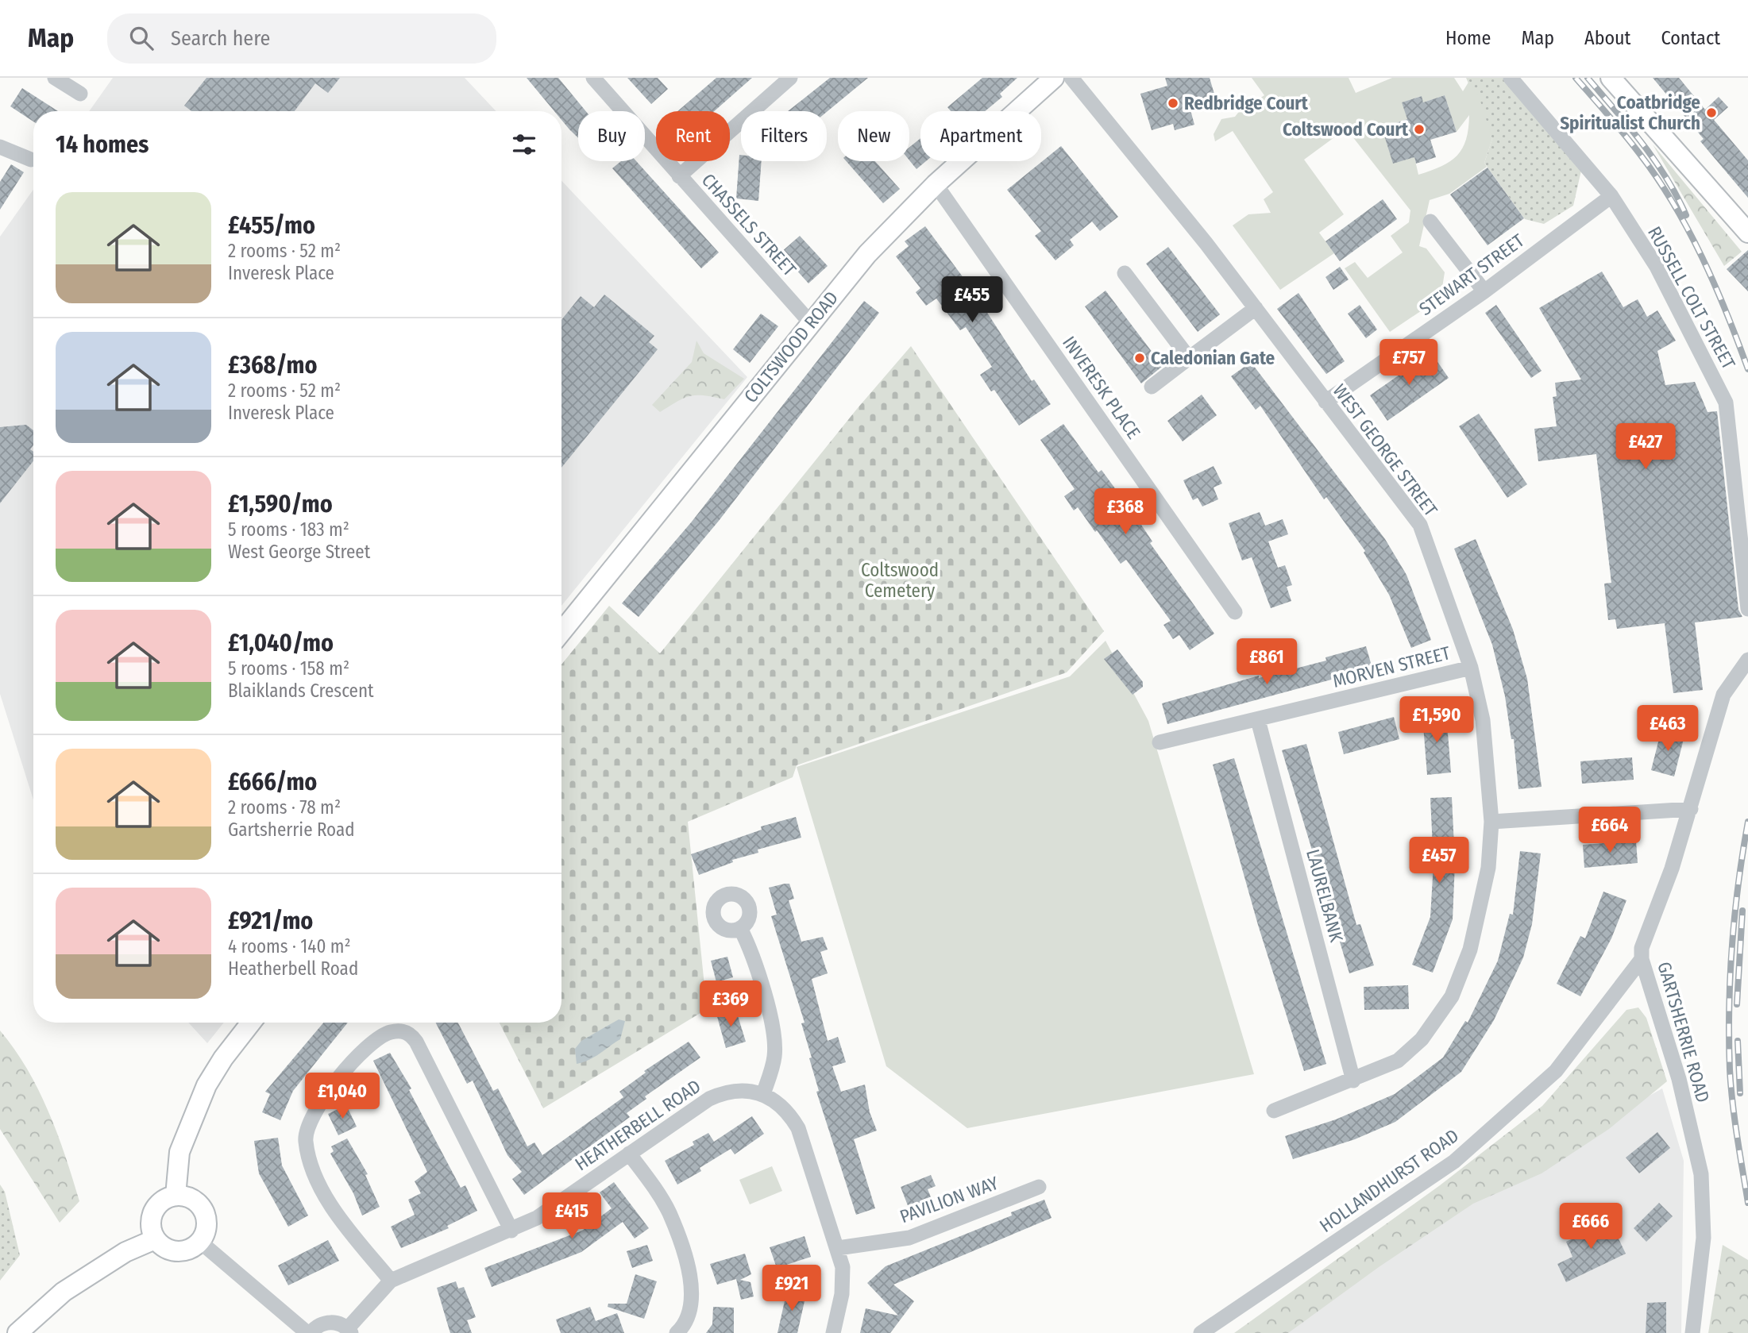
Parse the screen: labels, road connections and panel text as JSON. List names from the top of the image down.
{
  "streets": {
    "main road": ["COLTSWOOD ROAD"],
    "street": [
      "CHASSELS STREET",
      "STEWART STREET",
      "RUSSELL COLT STREET",
      "INVERESK PLACE",
      "WEST GEORGE STREET",
      "MORVEN STREET",
      "LAURELBANK",
      "GARTSHERRIE ROAD",
      "HEATHERBELL ROAD",
      "HOLLANDHURST ROAD",
      "PAVILION WAY"
    ]
  },
  "crossings": [
    ["CHASSELS STREET", "COLTSWOOD ROAD"],
    ["STEWART STREET", "RUSSELL COLT STREET"],
    ["STEWART STREET", "WEST GEORGE STREET"],
    ["COLTSWOOD ROAD", "INVERESK PLACE"],
    ["WEST GEORGE STREET", "MORVEN STREET"],
    ["WEST GEORGE STREET", "LAURELBANK"],
    ["MORVEN STREET", "LAURELBANK"],
    ["GARTSHERRIE ROAD", "HOLLANDHURST ROAD"],
    ["HEATHERBELL ROAD", "PAVILION WAY"]
  ],
  "parks": ["Coltswood Cemetery"],
  "places": [
    "Redbridge Court",
    "Coatbridge Spiritualist Church",
    "Coltswood Court",
    "Caledonian Gate"
  ],
  "page": {
    "header": "Map",
    "search": "Search here",
    "nav": [
      "Home",
      "Map",
      "About",
      "Contact"
    ],
    "chip": [
      "Buy",
      "Rent",
      "Filters",
      "New",
      "Apartment"
    ],
    "heading": "14 homes",
    "list": [
      {
        "name": "£455/mo",
        "note": "2 rooms · 52 m² · Inveresk Place"
      },
      {
        "name": "£368/mo",
        "note": "2 rooms · 52 m² · Inveresk Place"
      },
      {
        "name": "£1,590/mo",
        "note": "5 rooms · 183 m² · West George Street"
      },
      {
        "name": "£1,040/mo",
        "note": "5 rooms · 158 m² · Blaiklands Crescent"
      },
      {
        "name": "£666/mo",
        "note": "2 rooms · 78 m² · Gartsherrie Road"
      },
      {
        "name": "£921/mo",
        "note": "4 rooms · 140 m² · Heatherbell Road"
      }
    ],
    "price": [
      "£455",
      "£757",
      "£427",
      "£368",
      "£861",
      "£1,590",
      "£463",
      "£664",
      "£457",
      "£369",
      "£1,040",
      "£415",
      "£666",
      "£921"
    ]
  }
}
